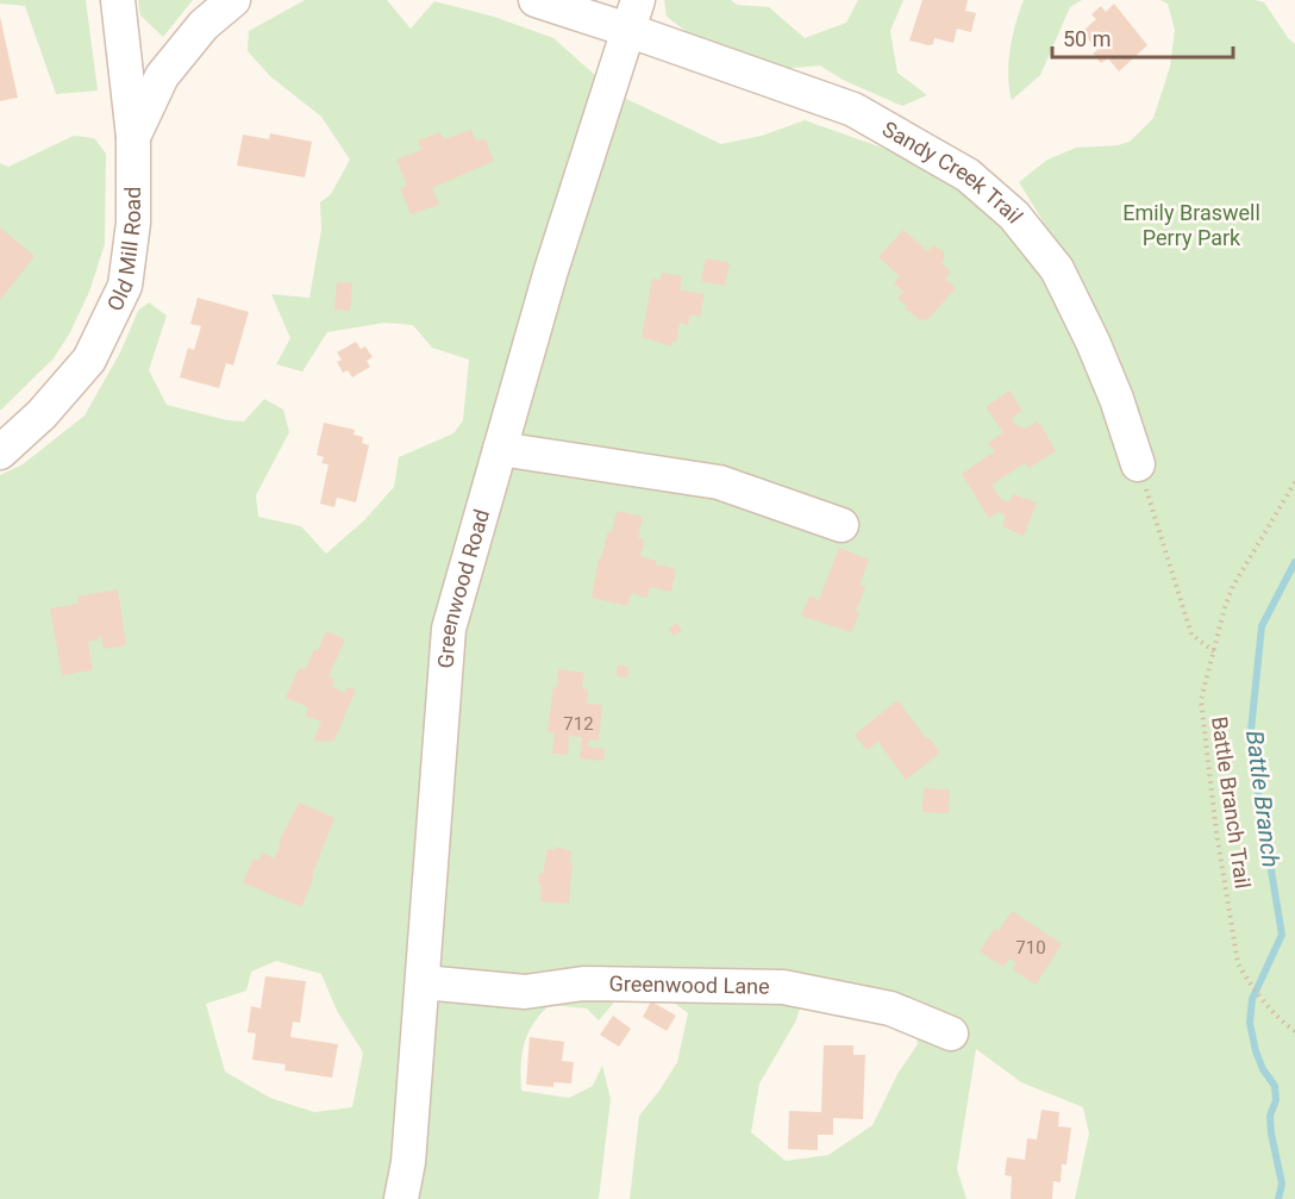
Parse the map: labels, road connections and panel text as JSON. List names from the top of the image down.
{
  "streets": {
    "street": [
      "Sandy Creek Trail",
      "Old Mill Road",
      "Greenwood Road",
      "Greenwood Lane"
    ],
    "path": ["Battle Branch Trail"]
  },
  "crossings": [
    ["Sandy Creek Trail", "Greenwood Road"],
    ["Greenwood Road", "Greenwood Lane"]
  ],
  "water": ["Battle Branch"],
  "parks": ["Emily Braswell Perry Park"],
  "house_numbers": ["712", "710"],
  "scale_bar": "50 m"
}
